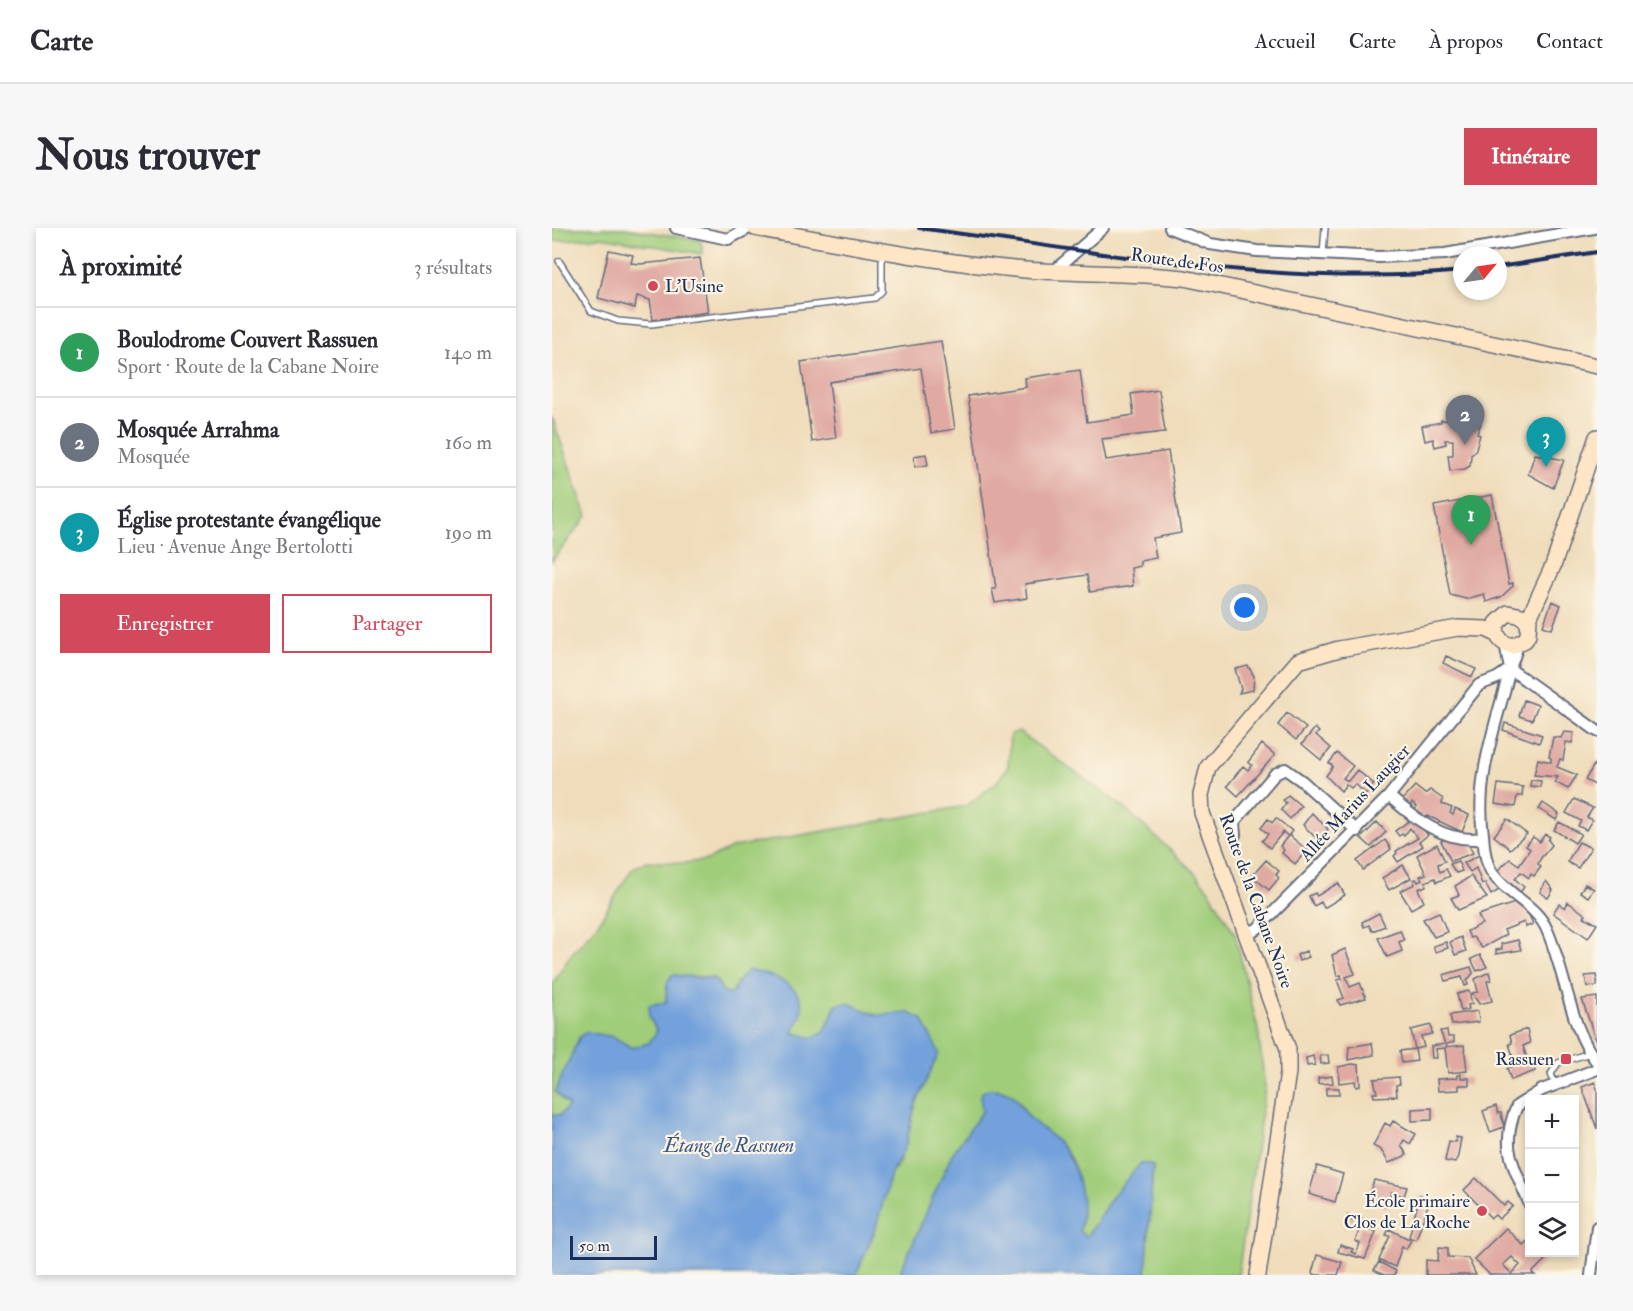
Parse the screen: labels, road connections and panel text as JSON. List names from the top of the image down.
{
  "streets": {
    "street": ["Route de Fos", "Allée Marius Laugier", "Route de la Cabane Noire"]
  },
  "crossings": [
    ["Allée Marius Laugier", "Route de la Cabane Noire"]
  ],
  "water": ["Étang de Rassuen"],
  "places": {
    "other": ["L'Usine", "École primaire Clos de La Roche"],
    "transit": ["Rassuen"]
  },
  "scale_bar": "50 m",
  "north": "top right",
  "page": {
    "header": "Carte",
    "nav": [
      "Accueil",
      "Carte",
      "À propos",
      "Contact"
    ],
    "buttons": [
      "Itinéraire",
      ["Enregistrer", "Partager"]
    ],
    "title": "Nous trouver",
    "heading": ["À proximité", "3 résultats"],
    "list": [
      {
        "mark": "1",
        "name": "Boulodrome Couvert Rassuen",
        "note": "Sport · Route de la Cabane Noire",
        "value": "140 m"
      },
      {
        "mark": "2",
        "name": "Mosquée Arrahma",
        "note": "Mosquée",
        "value": "160 m"
      },
      {
        "mark": "3",
        "name": "Église protestante évangélique",
        "note": "Lieu · Avenue Ange Bertolotti",
        "value": "190 m"
      }
    ],
    "pins": ["2", "3", "1"],
    "map_buttons": ["+", "−"],
    "scale": "50 m"
  }
}
